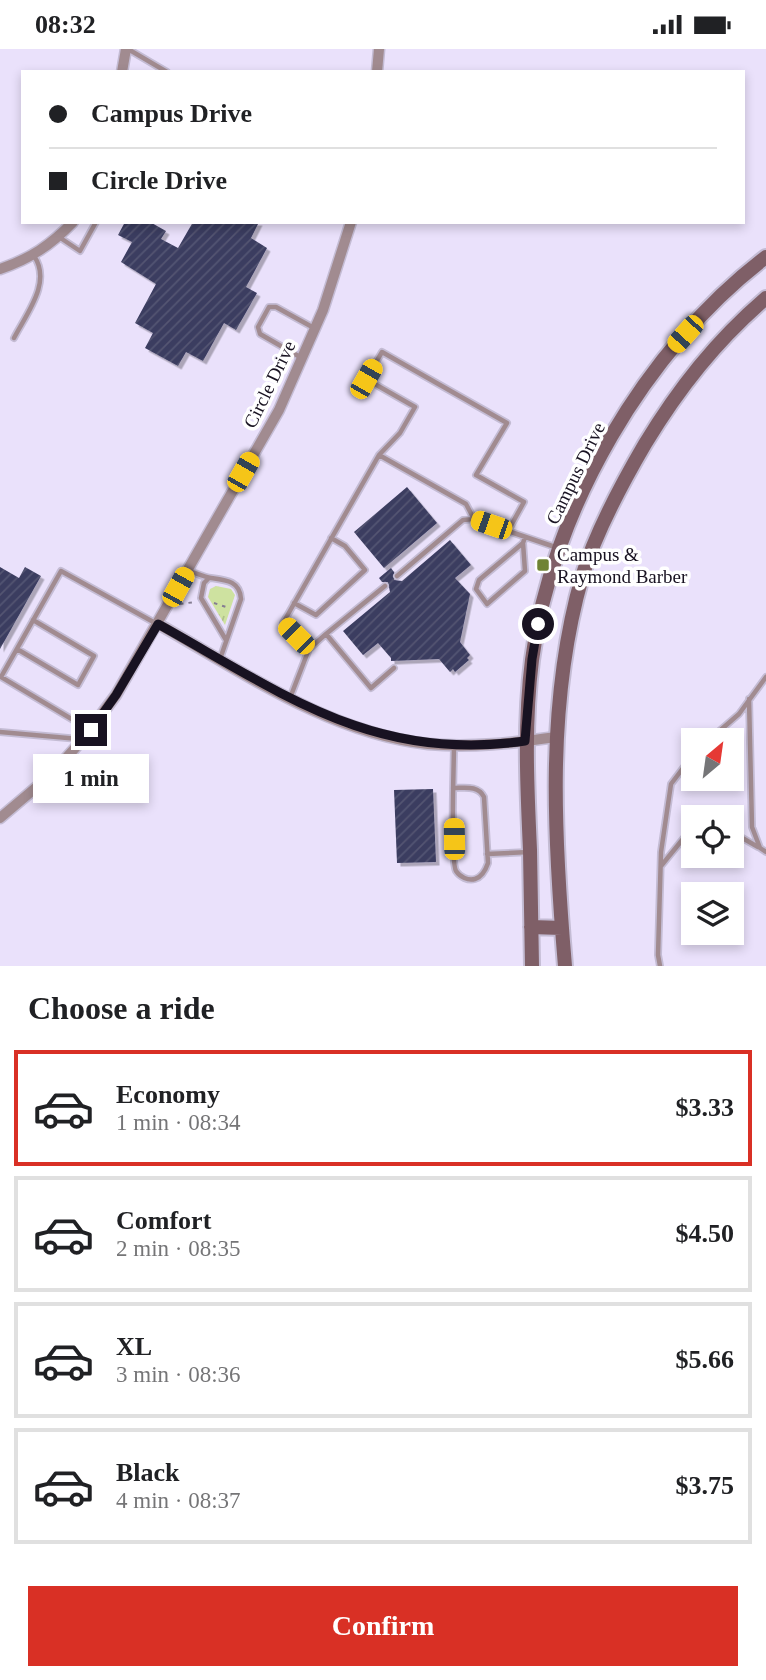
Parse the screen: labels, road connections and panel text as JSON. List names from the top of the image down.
{
  "streets": {
    "main road": ["Campus Drive"],
    "street": ["Circle Drive"]
  },
  "places": {
    "transit": ["Campus & Raymond Barber"]
  },
  "north": "top right",
  "page": {
    "status": "08:32",
    "banner": ["Campus Drive", "Circle Drive"],
    "bubble": "1 min",
    "heading": "Choose a ride",
    "list": [
      {
        "name": "Economy",
        "note": "1 min · 08:34",
        "value": "$3.33"
      },
      {
        "name": "Comfort",
        "note": "2 min · 08:35",
        "value": "$4.50"
      },
      {
        "name": "XL",
        "note": "3 min · 08:36",
        "value": "$5.66"
      },
      {
        "name": "Black",
        "note": "4 min · 08:37",
        "value": "$3.75"
      }
    ],
    "buttons": "Confirm"
  }
}
